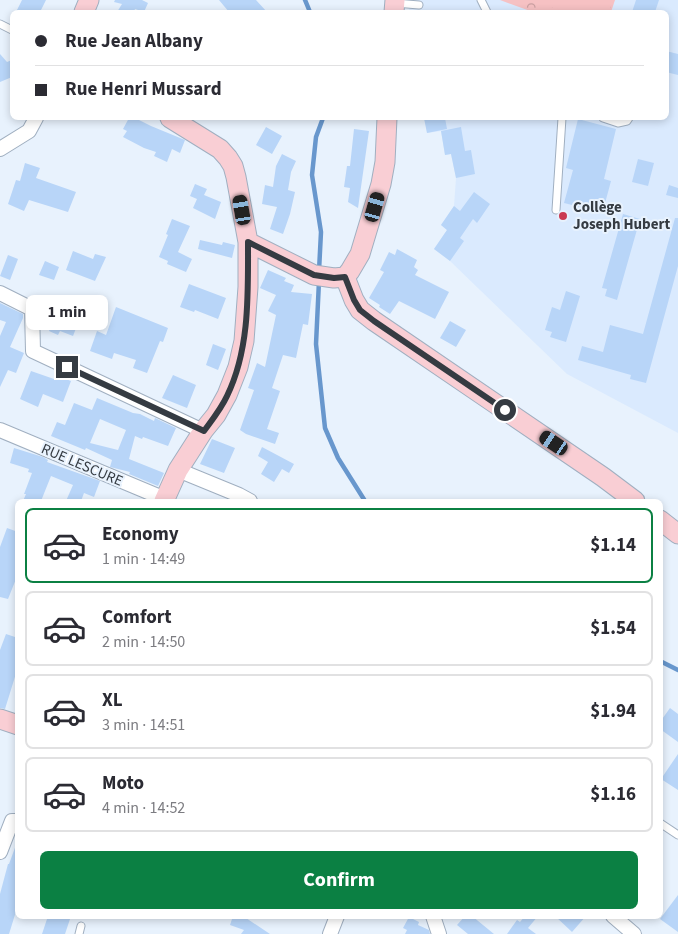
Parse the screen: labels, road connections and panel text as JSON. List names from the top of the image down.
{
  "streets": {
    "street": ["RUE LESCURE"]
  },
  "places": ["Collège Joseph Hubert"],
  "page": {
    "banner": ["Rue Jean Albany", "Rue Henri Mussard"],
    "bubble": "1 min",
    "list": [
      {
        "name": "Economy",
        "note": "1 min · 14:49",
        "value": "$1.14"
      },
      {
        "name": "Comfort",
        "note": "2 min · 14:50",
        "value": "$1.54"
      },
      {
        "name": "XL",
        "note": "3 min · 14:51",
        "value": "$1.94"
      },
      {
        "name": "Moto",
        "note": "4 min · 14:52",
        "value": "$1.16"
      }
    ],
    "buttons": "Confirm"
  }
}
